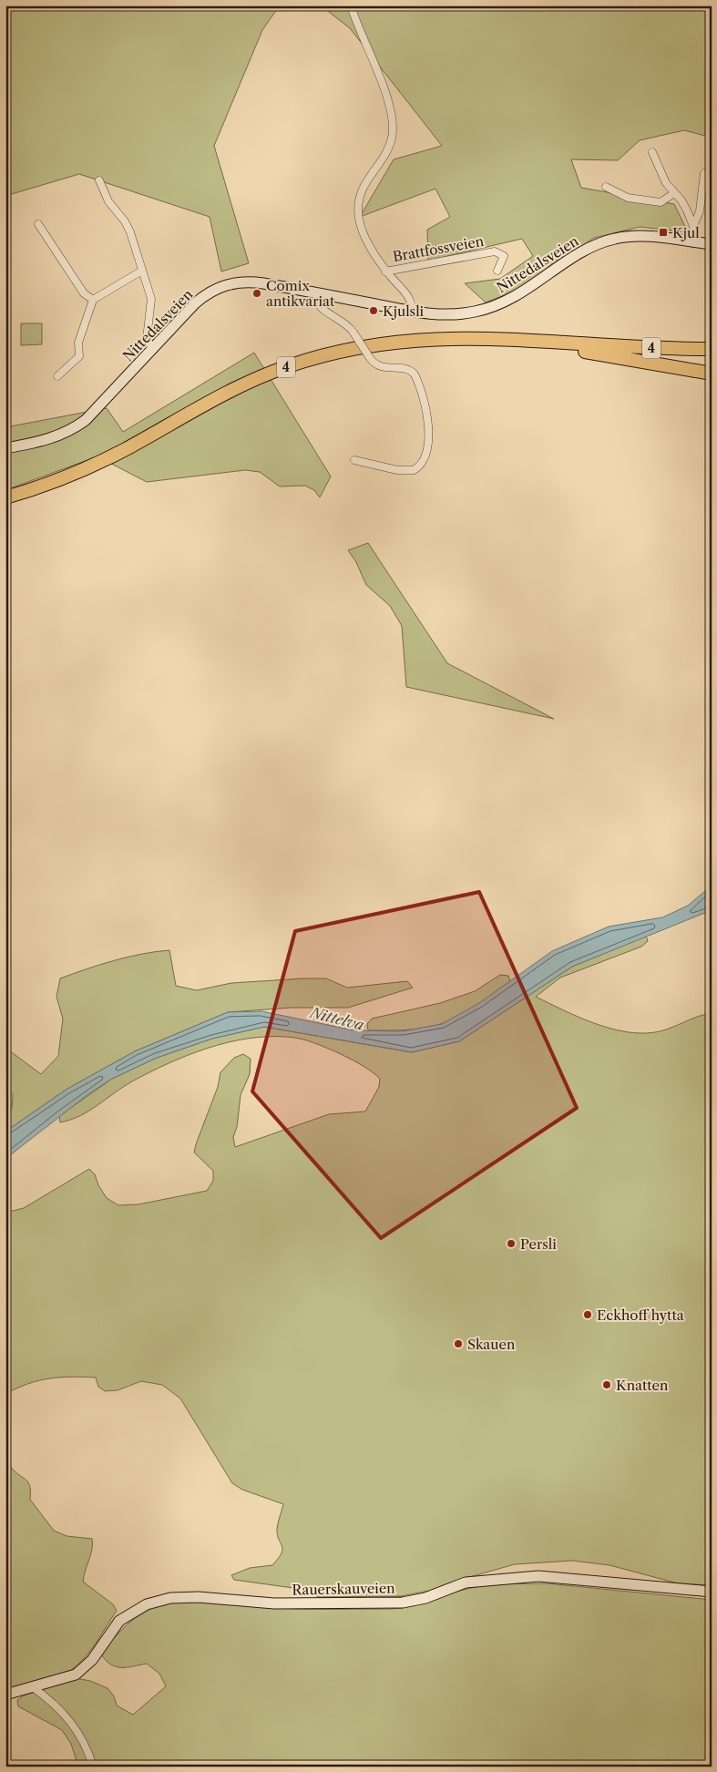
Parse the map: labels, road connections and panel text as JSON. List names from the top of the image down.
{
  "streets": {
    "highway": ["4"],
    "main road": ["Nittedalsveien", "Rauerskauveien"],
    "street": ["Brattfossveien"]
  },
  "crossings": [
    ["Brattfossveien", "Nittedalsveien"]
  ],
  "water": ["Nittelva"],
  "places": {
    "transit": ["Kjul"],
    "other": [
      "Comix antikvariat",
      "Kjulsli",
      "Persli",
      "Eckhoff hytta",
      "Skauen",
      "Knatten"
    ]
  }
}
